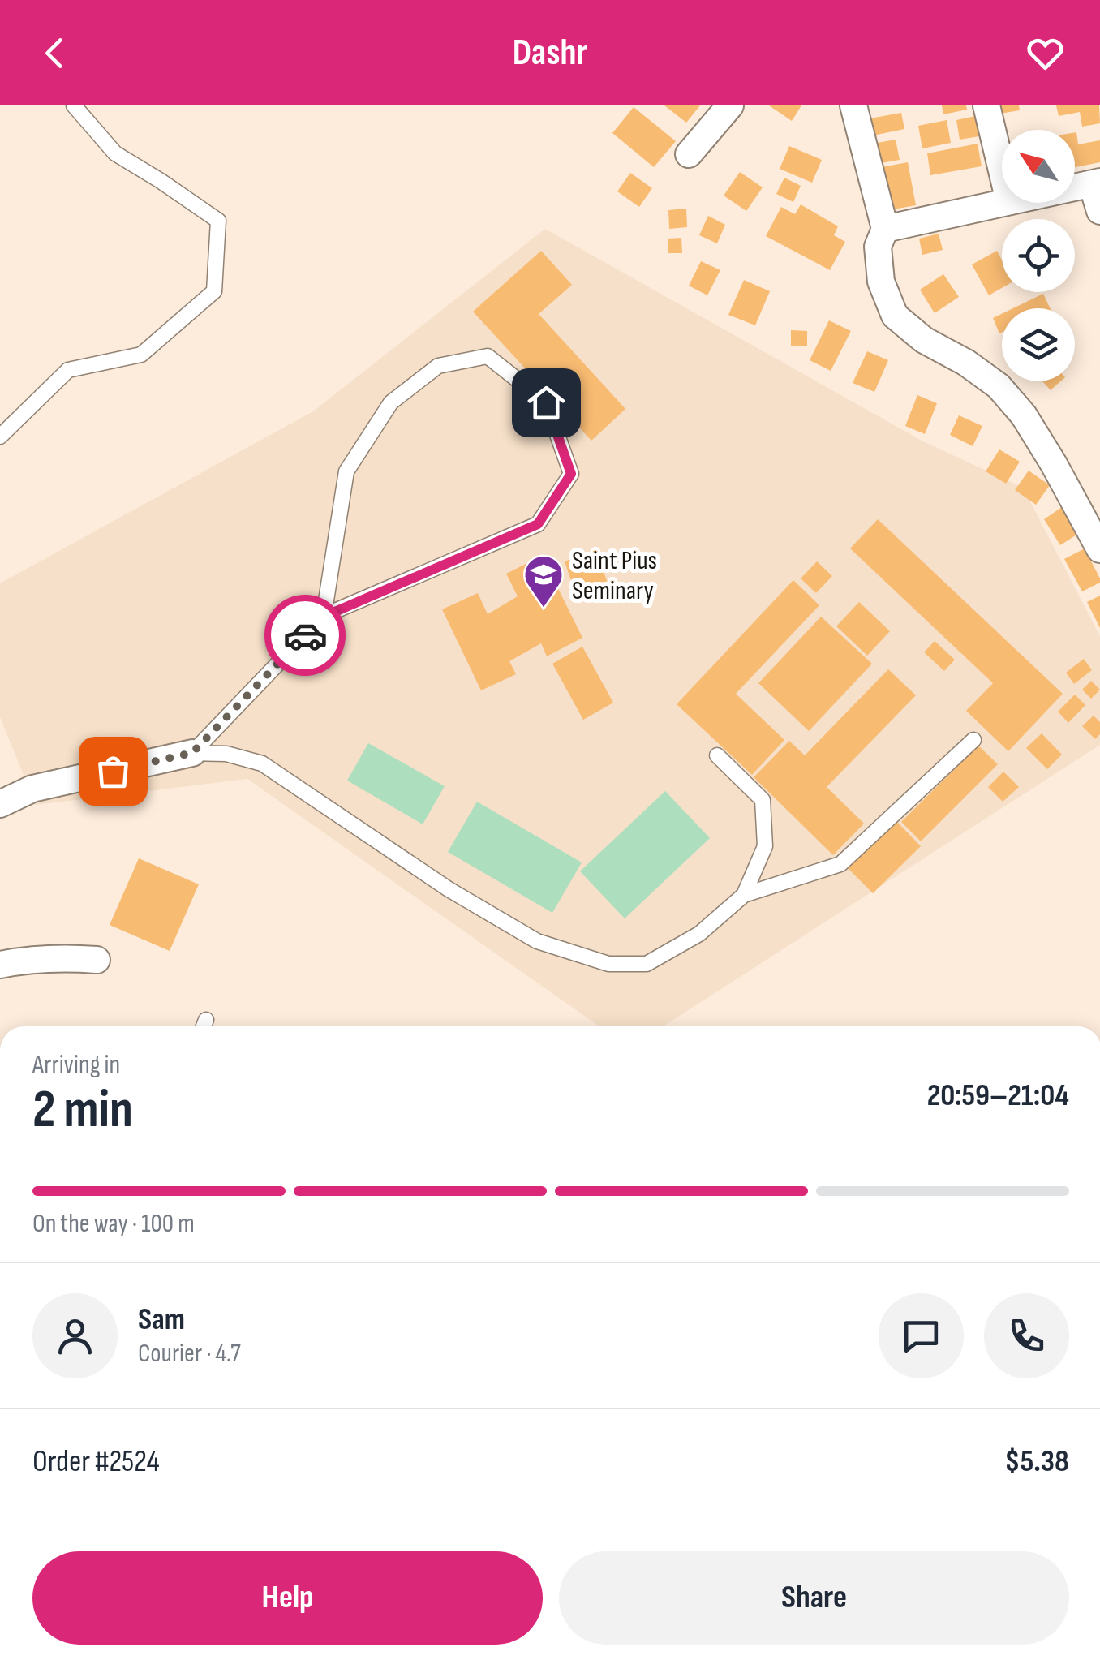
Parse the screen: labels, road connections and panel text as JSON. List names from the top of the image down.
{
  "places": {
    "school or university": ["Saint Pius Seminary"]
  },
  "north": "top left",
  "page": {
    "header": "Dashr",
    "heading": ["2 min", "Arriving in", "20:59–21:04"],
    "panel": [
      "Sam",
      "Courier · 4.7",
      "Order #2524",
      "$5.38"
    ],
    "bar": "On the way · 100 m",
    "buttons": ["Help", "Share"]
  }
}
